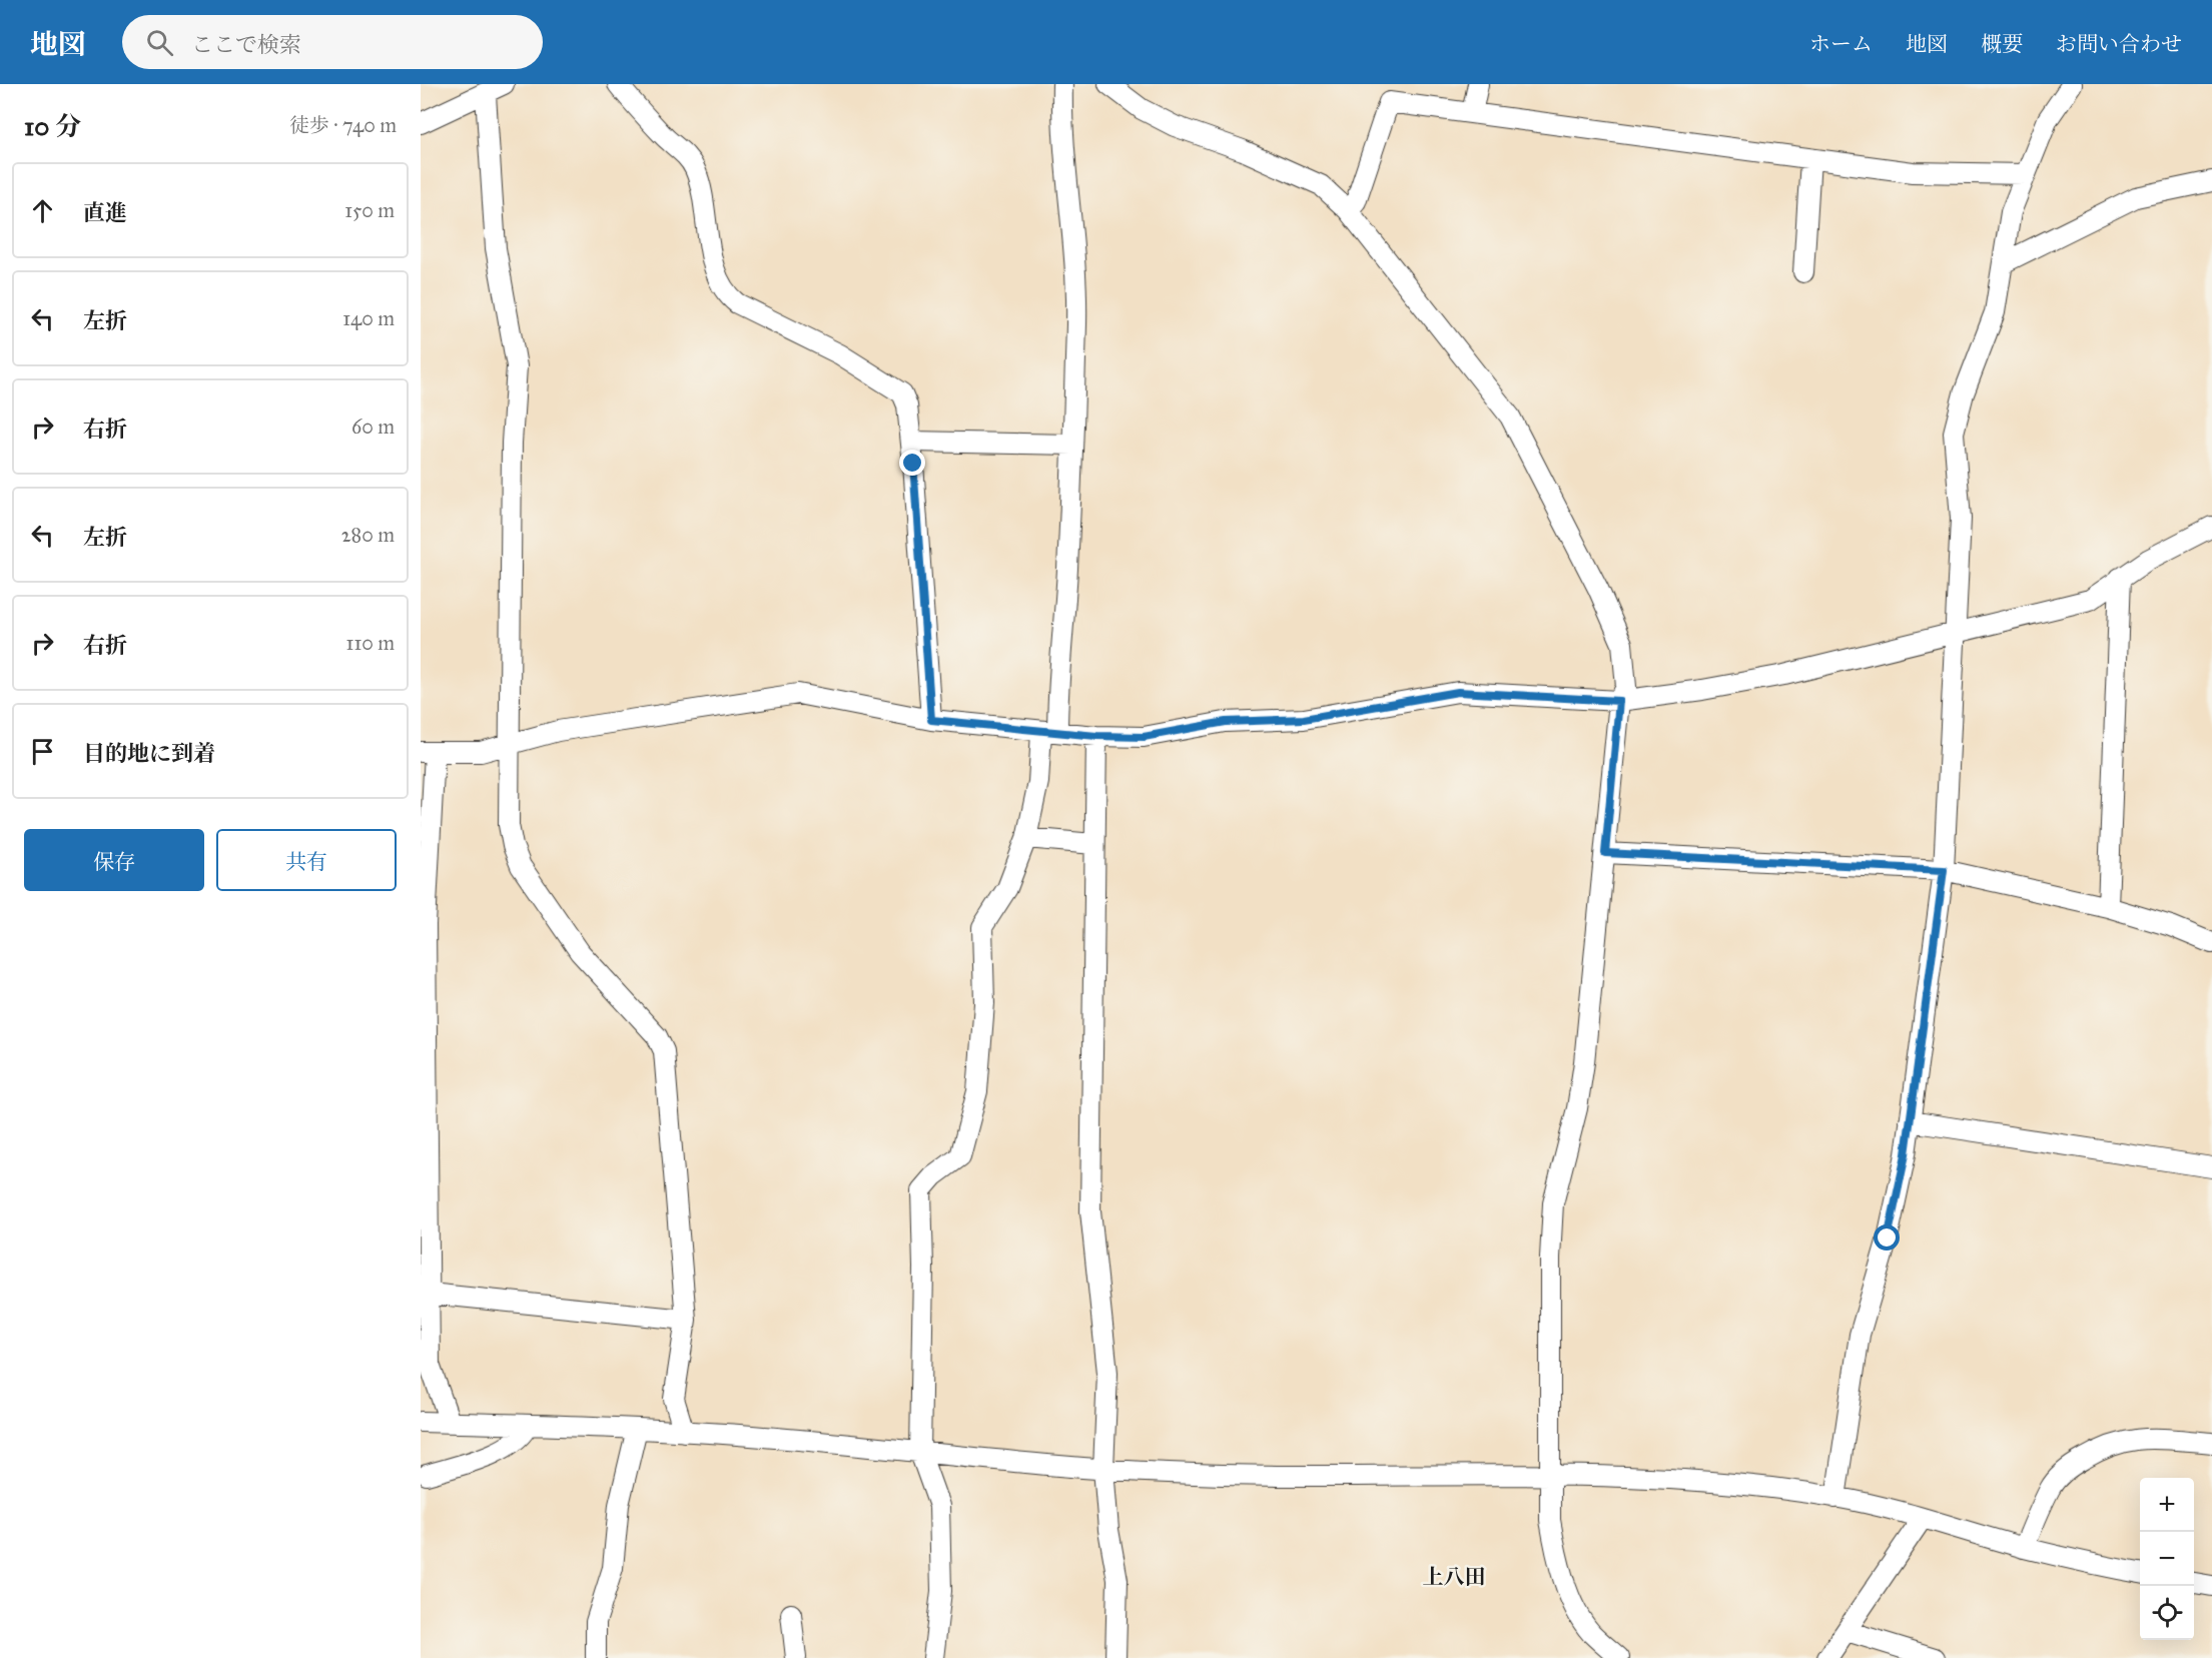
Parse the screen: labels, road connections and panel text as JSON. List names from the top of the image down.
{
  "districts": ["上八田"],
  "page": {
    "header": "地図",
    "search": "ここで検索",
    "nav": [
      "ホーム",
      "地図",
      "概要",
      "お問い合わせ"
    ],
    "heading": ["10 分", "徒歩 · 740 m"],
    "list": [
      ["直進", "150 m"],
      ["左折", "140 m"],
      ["右折", "60 m"],
      ["左折", "280 m"],
      ["右折", "110 m"],
      "目的地に到着"
    ],
    "buttons": ["保存", "共有"],
    "map_buttons": ["+", "−"]
  }
}
